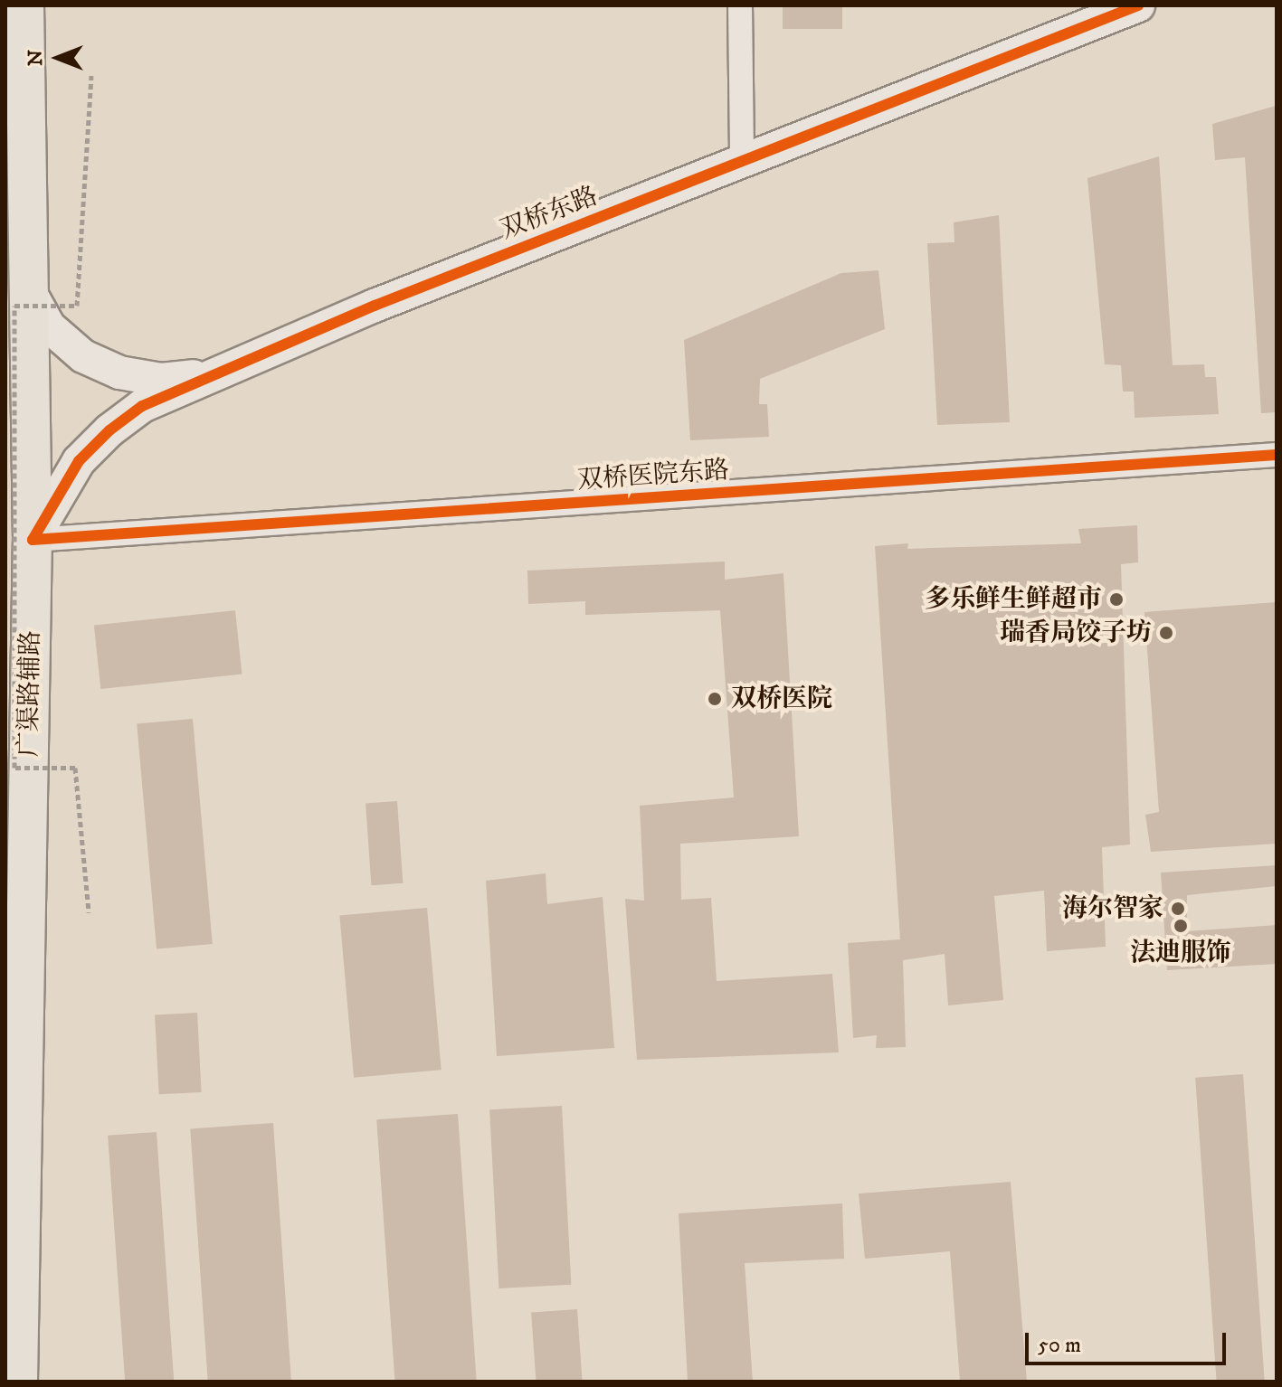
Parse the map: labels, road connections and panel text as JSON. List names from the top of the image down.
{
  "streets": {
    "main road": ["广渠路辅路"],
    "street": ["双桥东路", "双桥医院东路"]
  },
  "crossings": [
    ["双桥东路", "双桥医院东路"],
    ["双桥东路", "广渠路辅路"],
    ["双桥医院东路", "广渠路辅路"]
  ],
  "places": [
    "多乐鲜生鲜超市",
    "瑞香局饺子坊",
    "双桥医院",
    "海尔智家",
    "法迪服饰"
  ],
  "scale_bar": "50 m",
  "north": "left"
}
